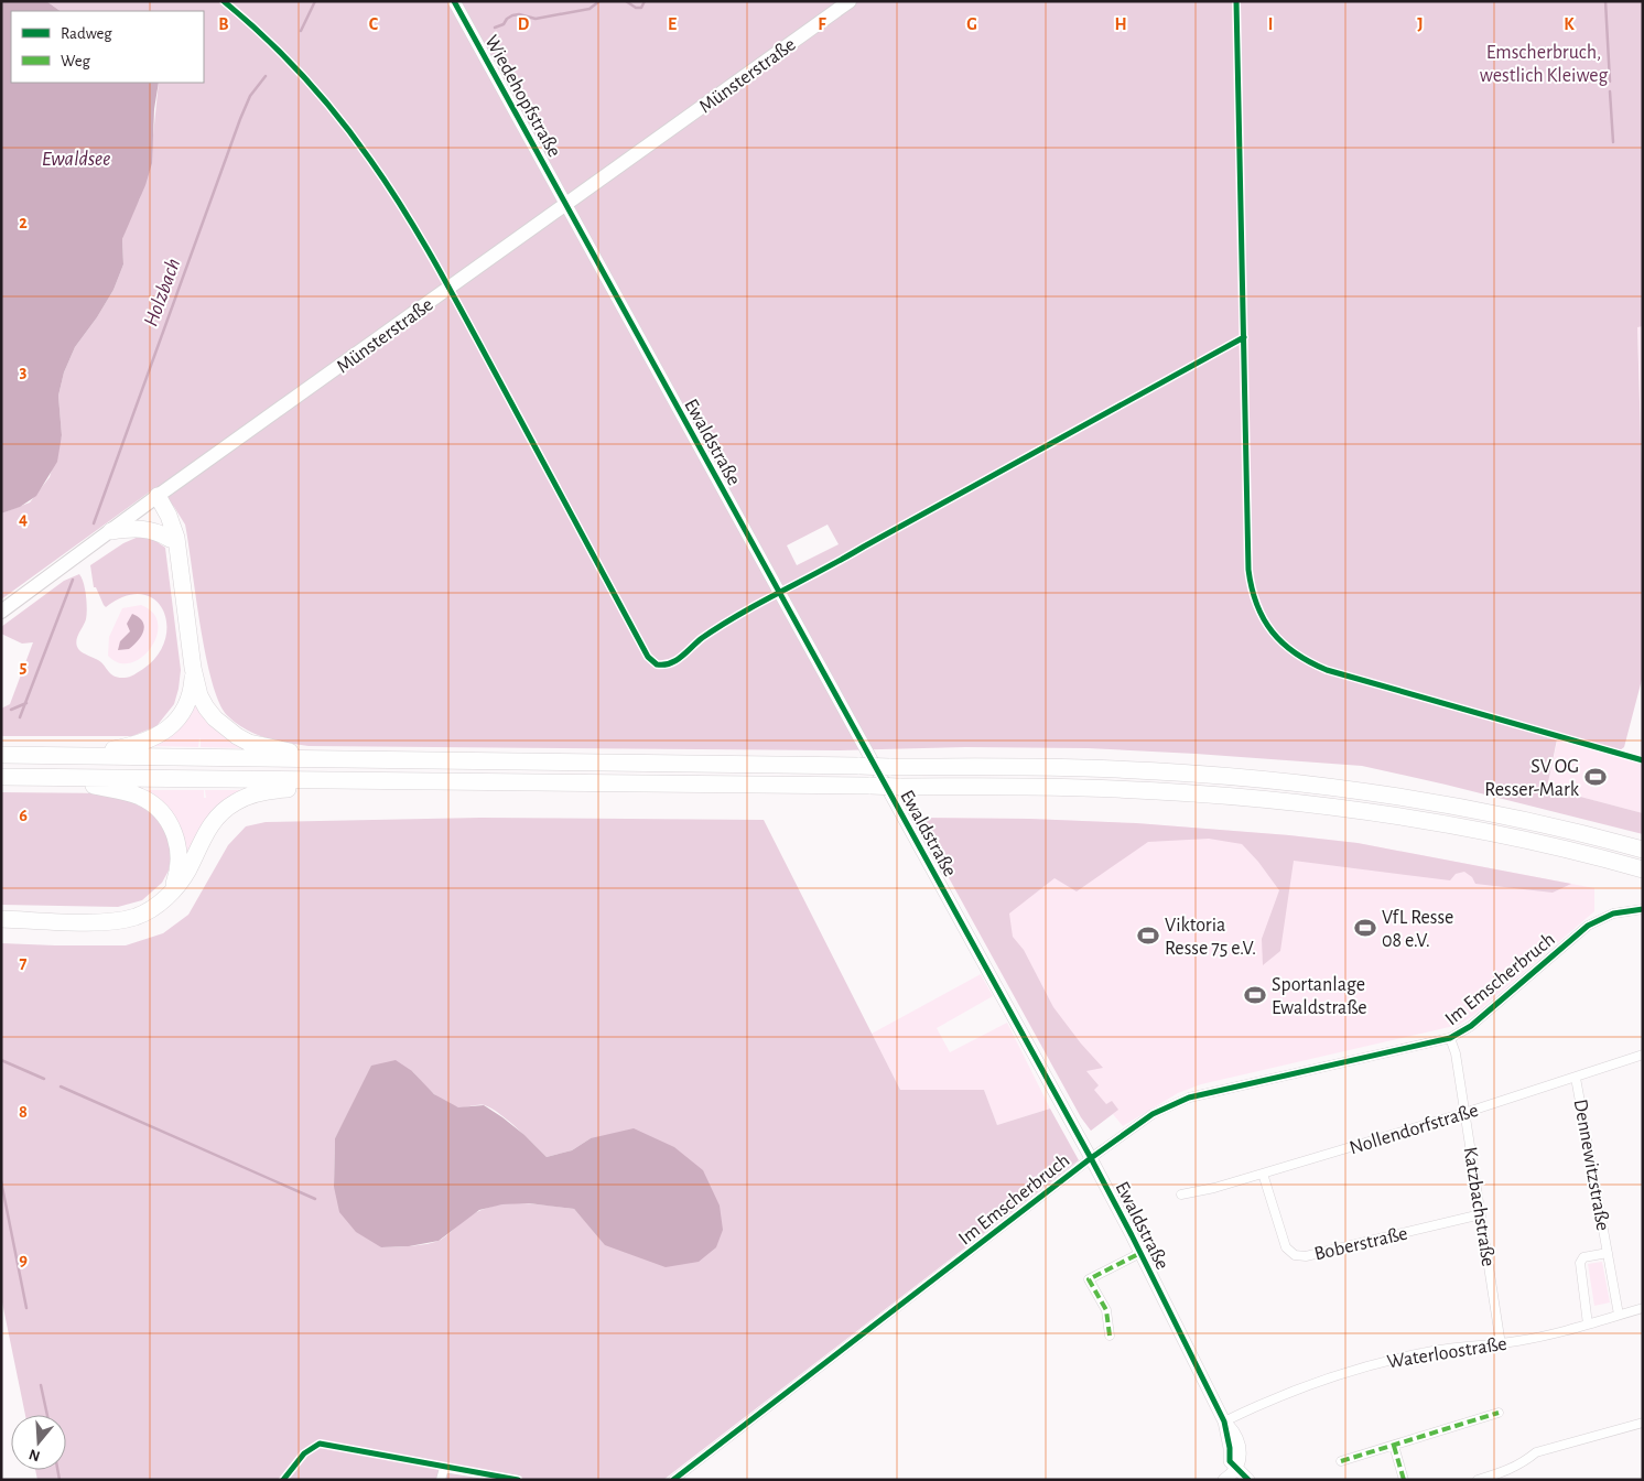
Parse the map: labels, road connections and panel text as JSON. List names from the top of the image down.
{
  "streets": {
    "main road": ["Münsterstraße", "Wiedehopfstraße", "Ewaldstraße"],
    "street": [
      "Im Emscherbruch",
      "Nollendorfstraße",
      "Dennewitzstraße",
      "Katzbachstraße",
      "Boberstraße",
      "Waterloostraße"
    ]
  },
  "crossings": [
    ["Münsterstraße", "Wiedehopfstraße"],
    ["Münsterstraße", "Ewaldstraße"],
    ["Wiedehopfstraße", "Ewaldstraße"],
    ["Ewaldstraße", "Im Emscherbruch"],
    ["Ewaldstraße", "Waterloostraße"],
    ["Im Emscherbruch", "Katzbachstraße"],
    ["Nollendorfstraße", "Dennewitzstraße"],
    ["Nollendorfstraße", "Katzbachstraße"],
    ["Nollendorfstraße", "Boberstraße"],
    ["Dennewitzstraße", "Waterloostraße"],
    ["Katzbachstraße", "Boberstraße"],
    ["Katzbachstraße", "Waterloostraße"]
  ],
  "water": ["Ewaldsee", "Holzbach"],
  "parks": ["Emscherbruch, westlich Kleiweg"],
  "places": {
    "sports": [
      "SV OG Resser-Mark",
      "VfL Resse 08 e.V.",
      "Viktoria Resse 75 e.V.",
      "Sportanlage Ewaldstraße"
    ]
  },
  "legend": ["Radweg", "Weg"],
  "north": "bottom",
  "grid": {
    "columns": [
      "B",
      "C",
      "D",
      "E",
      "F",
      "G",
      "H",
      "I",
      "J",
      "K"
    ],
    "rows": [
      "2",
      "3",
      "4",
      "5",
      "6",
      "7",
      "8",
      "9"
    ]
  }
}
